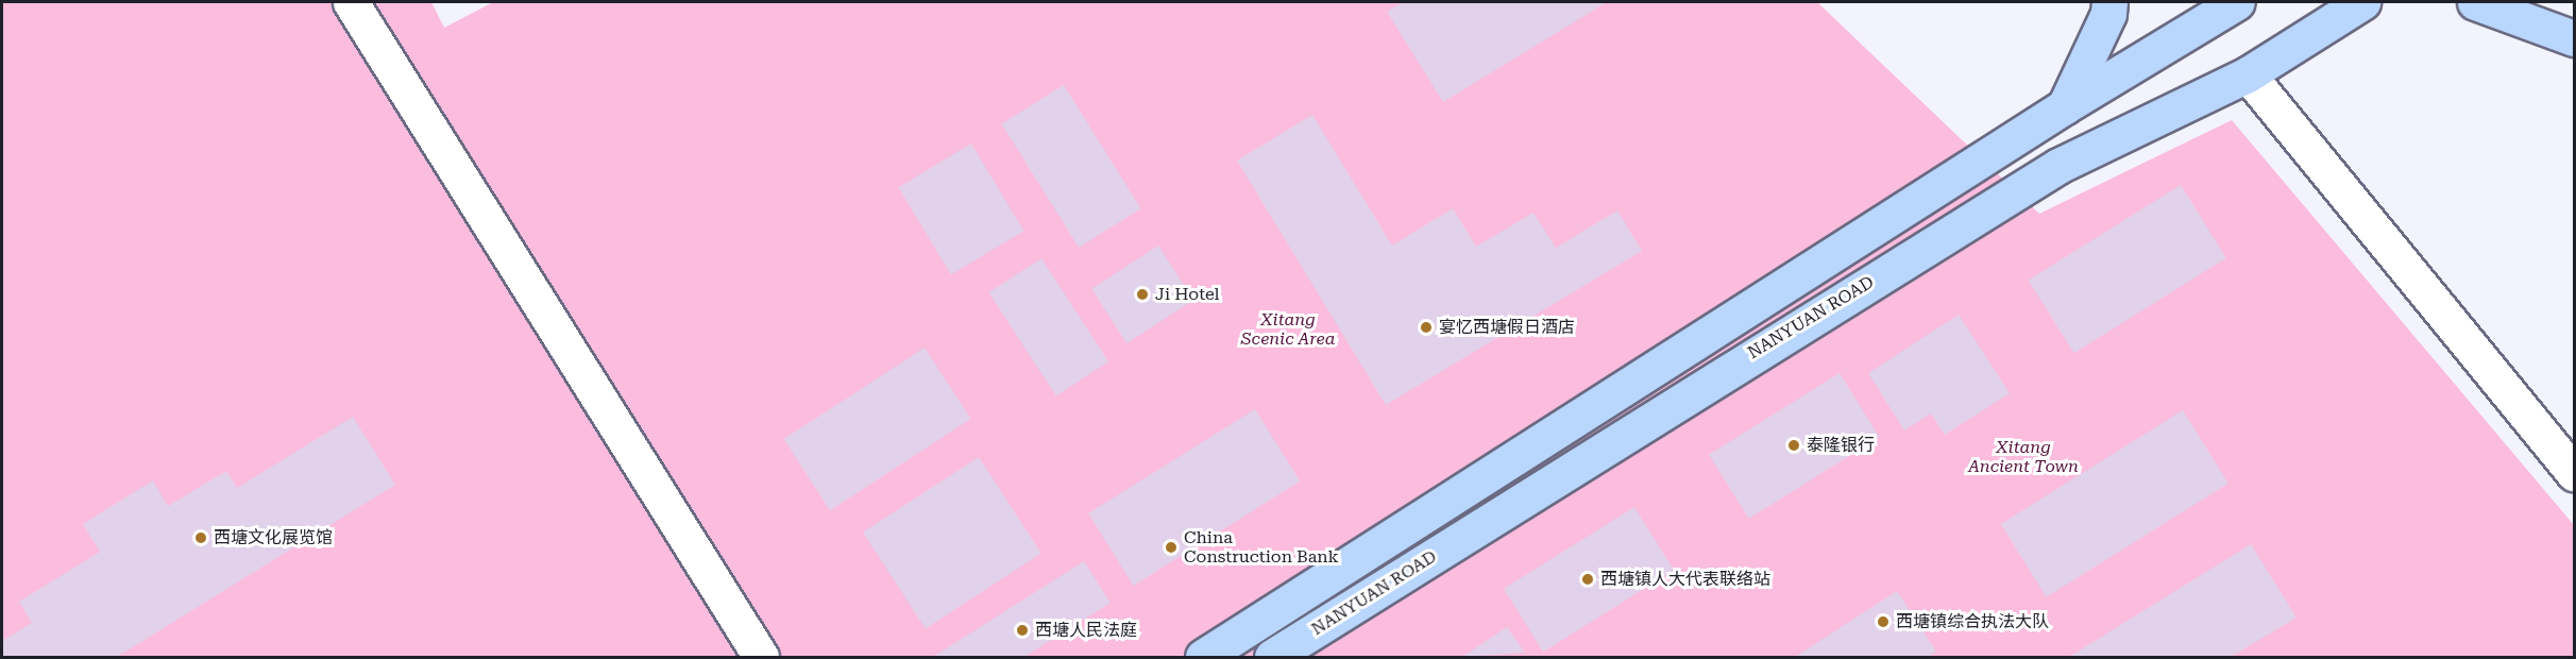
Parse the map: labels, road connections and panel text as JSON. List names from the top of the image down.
{
  "streets": {
    "main road": ["NANYUAN ROAD"]
  },
  "parks": ["Xitang Scenic Area", "Xitang Ancient Town"],
  "places": [
    "Ji Hotel",
    "宴忆西塘假日酒店",
    "泰隆银行",
    "西塘文化展览馆",
    "China Construction Bank",
    "西塘镇人大代表联络站",
    "西塘镇综合执法大队",
    "西塘人民法庭"
  ]
}
